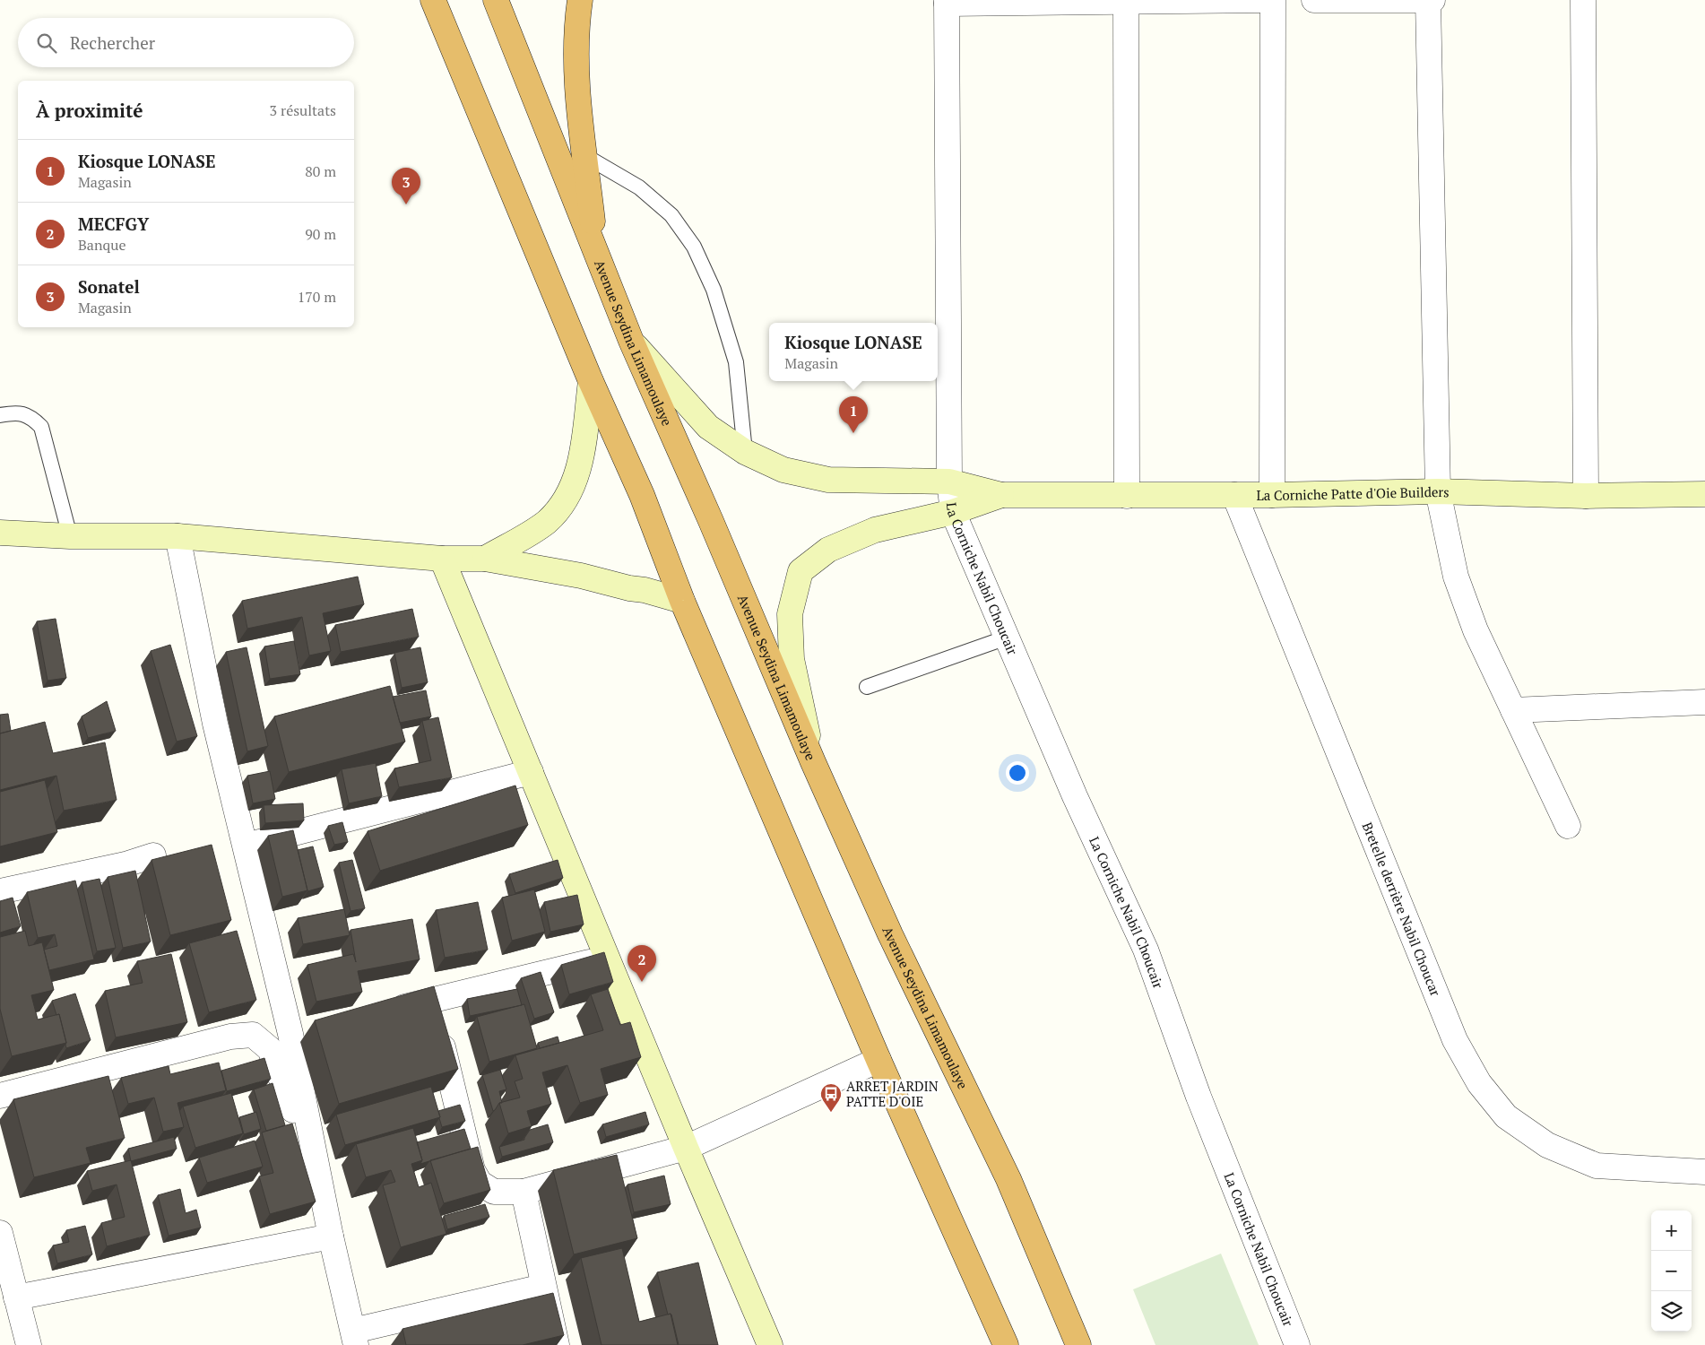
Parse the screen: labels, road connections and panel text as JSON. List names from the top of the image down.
{
  "streets": {
    "highway": ["Avenue Seydina Limamoulaye"],
    "street": ["La Corniche Patte d'Oie Builders", "La Corniche Nabil Choucair", "Bretelle derrière Nabil Choucar"]
  },
  "crossings": [
    ["La Corniche Patte d'Oie Builders", "Bretelle derrière Nabil Choucar"]
  ],
  "places": {
    "bus stop": ["ARRET JARDIN PATTE D'OIE"]
  },
  "page": {
    "search": "Rechercher",
    "heading": ["À proximité", "3 résultats"],
    "list": [
      {
        "mark": "1",
        "name": "Kiosque LONASE",
        "note": "Magasin",
        "value": "80 m"
      },
      {
        "mark": "2",
        "name": "MECFGY",
        "note": "Banque",
        "value": "90 m"
      },
      {
        "mark": "3",
        "name": "Sonatel",
        "note": "Magasin",
        "value": "170 m"
      }
    ],
    "pins": ["3", "1", "2"],
    "popup": ["Kiosque LONASE", "Magasin"],
    "map_buttons": ["+", "−"]
  }
}
